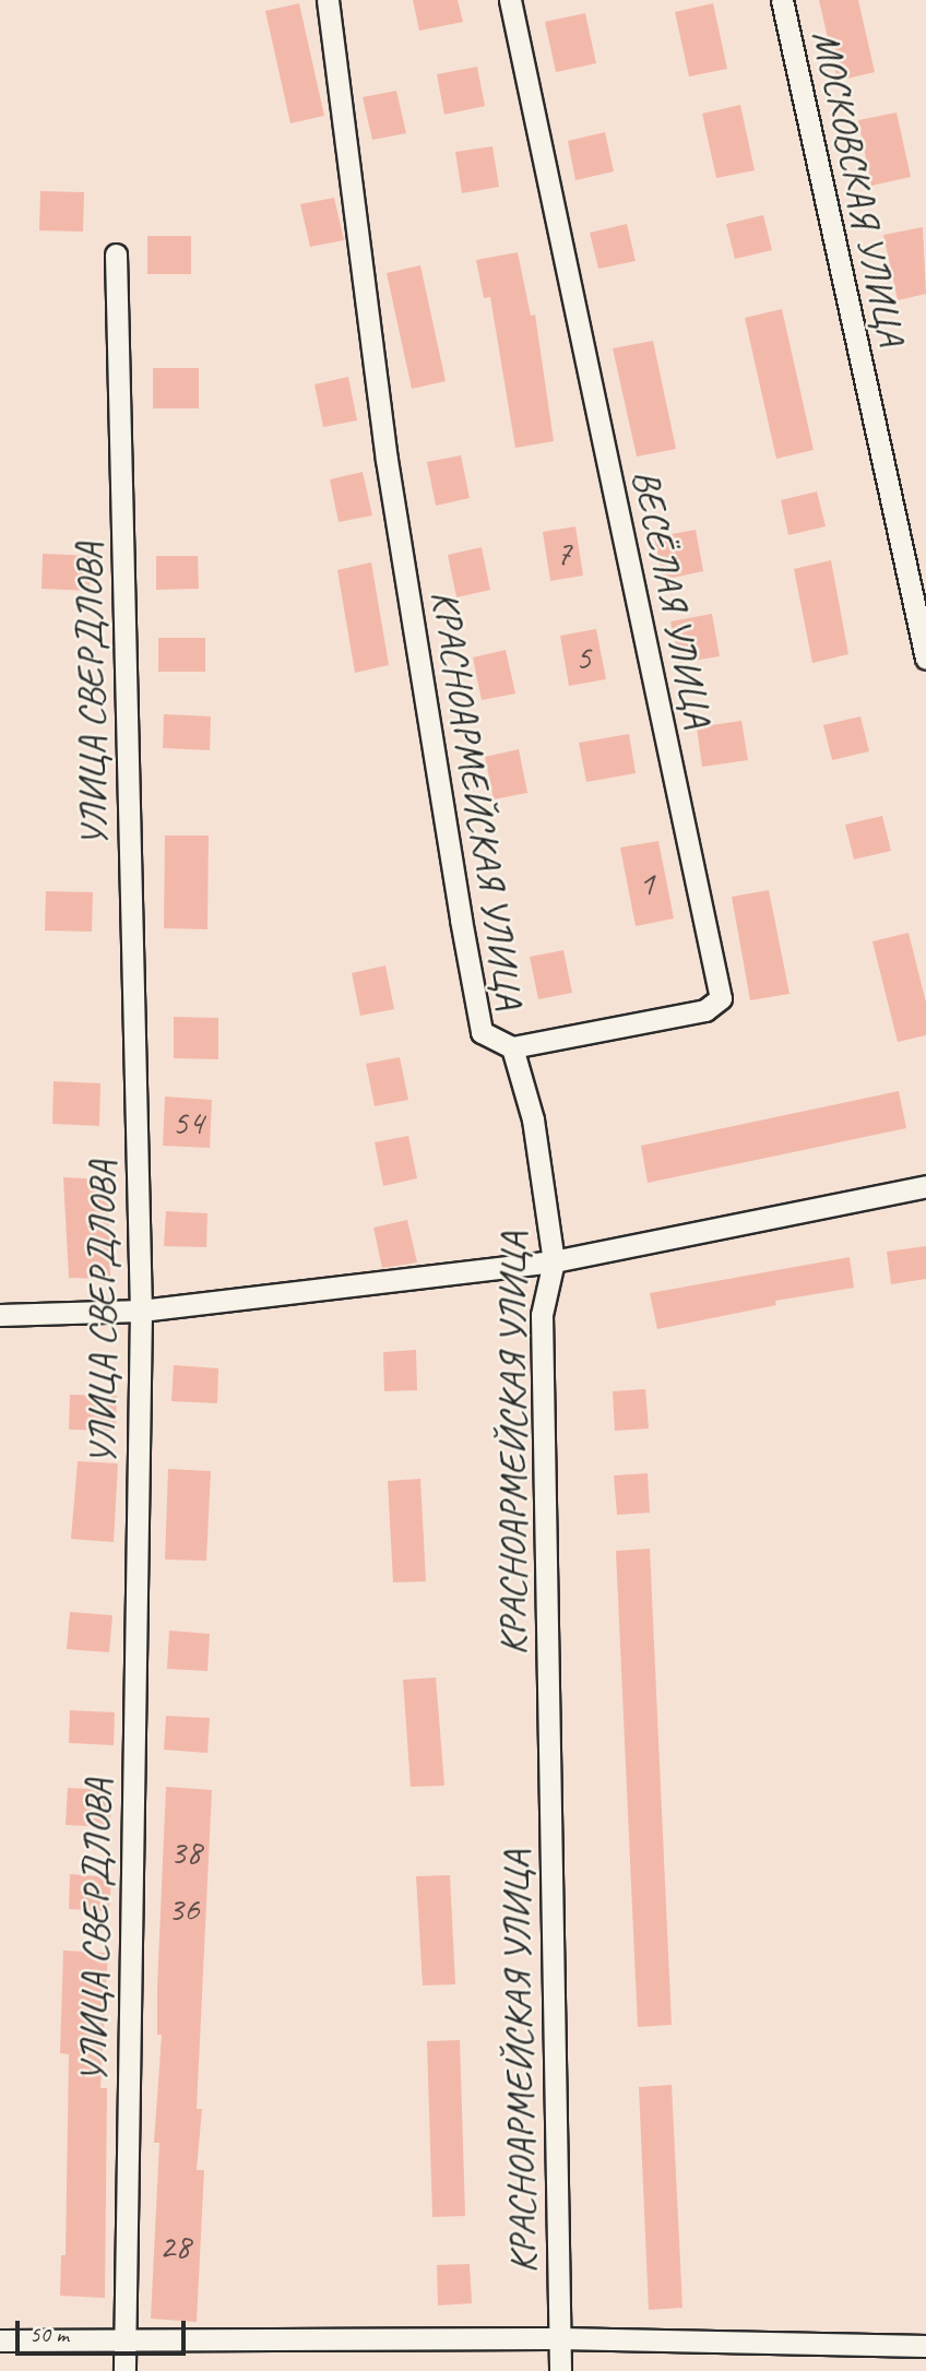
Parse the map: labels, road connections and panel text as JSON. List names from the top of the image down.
{
  "streets": {
    "street": [
      "МОСКОВСКАЯ УЛИЦА",
      "ВЕСЁЛАЯ УЛИЦА",
      "УЛИЦА СВЕРДЛОВА",
      "КРАСНОАРМЕЙСКАЯ УЛИЦА"
    ]
  },
  "crossings": [
    ["ВЕСЁЛАЯ УЛИЦА", "КРАСНОАРМЕЙСКАЯ УЛИЦА"]
  ],
  "house_numbers": [
    "7",
    "5",
    "1",
    "54",
    "38",
    "36",
    "28"
  ],
  "scale_bar": "50 m"
}
